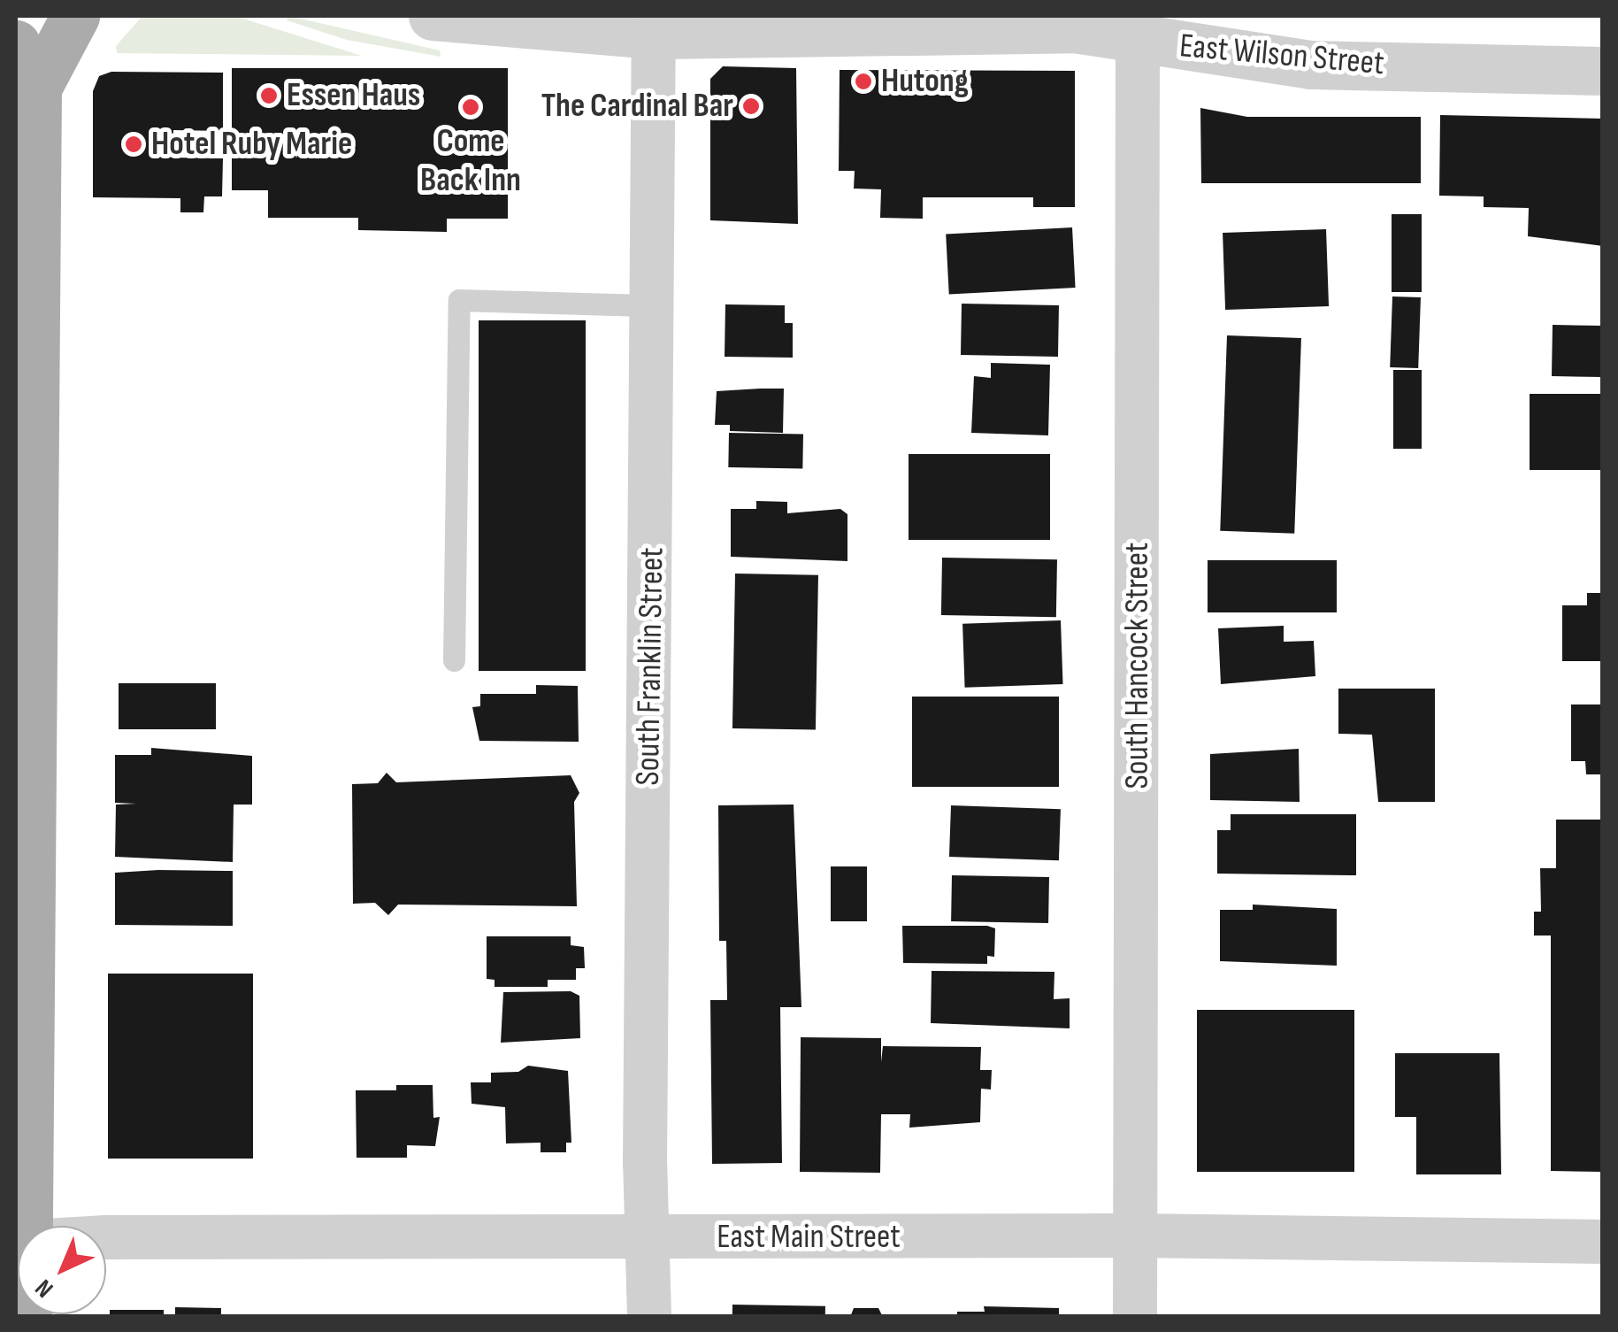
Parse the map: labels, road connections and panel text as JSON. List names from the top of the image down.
{
  "streets": {
    "street": [
      "East Wilson Street",
      "South Hancock Street",
      "South Franklin Street",
      "East Main Street"
    ]
  },
  "crossings": [
    ["East Wilson Street", "South Hancock Street"],
    ["East Wilson Street", "South Franklin Street"],
    ["South Hancock Street", "East Main Street"],
    ["South Franklin Street", "East Main Street"]
  ],
  "places": [
    "Hutong",
    "Essen Haus",
    "The Cardinal Bar",
    "Come Back Inn",
    "Hotel Ruby Marie"
  ],
  "north": "bottom left"
}
